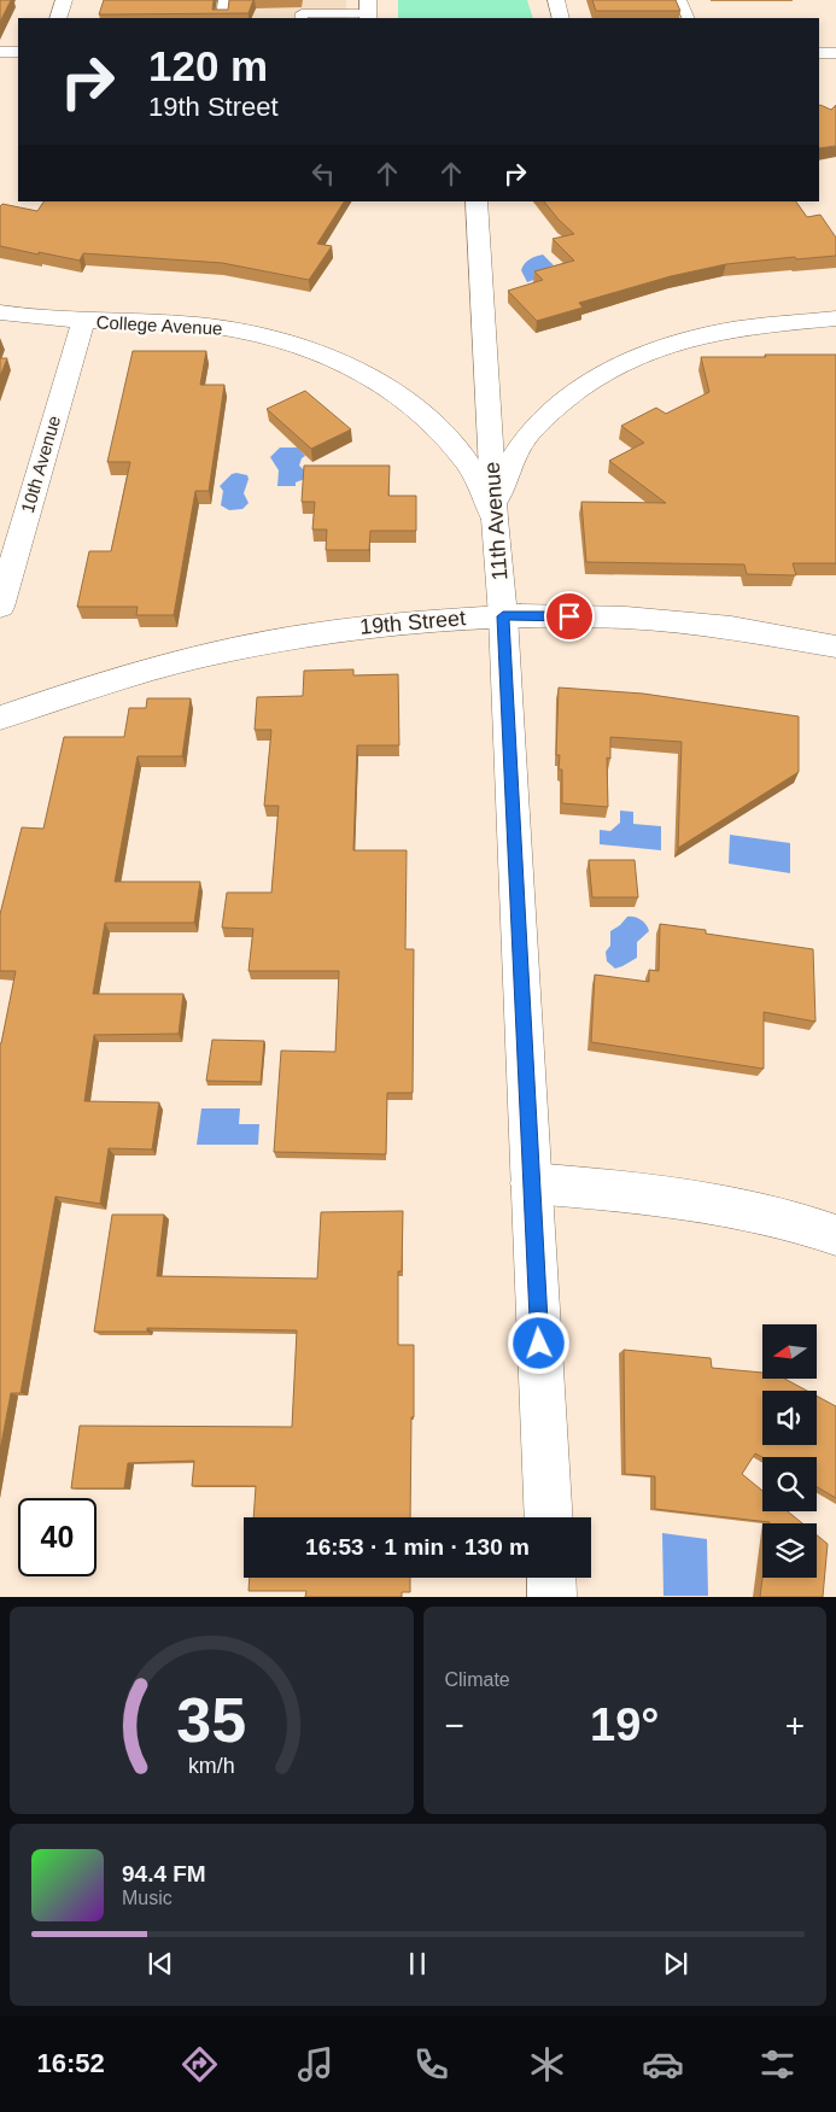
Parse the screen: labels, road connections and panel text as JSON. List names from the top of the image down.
{
  "streets": {
    "street": [
      "College Avenue",
      "10th Avenue",
      "11th Avenue",
      "19th Street"
    ]
  },
  "crossings": [
    ["College Avenue", "10th Avenue"],
    ["College Avenue", "11th Avenue"],
    ["11th Avenue", "19th Street"]
  ],
  "north": "left",
  "page": {
    "turn": ["120 m", "19th Street"],
    "limit": "40",
    "trip": "16:53 · 1 min · 130 m",
    "tile": "Climate",
    "heat": ["−", "19°", "+"],
    "song": ["94.4 FM", "Music"],
    "tabs": "16:52",
    "gauge": ["35", "km/h"]
  }
}
